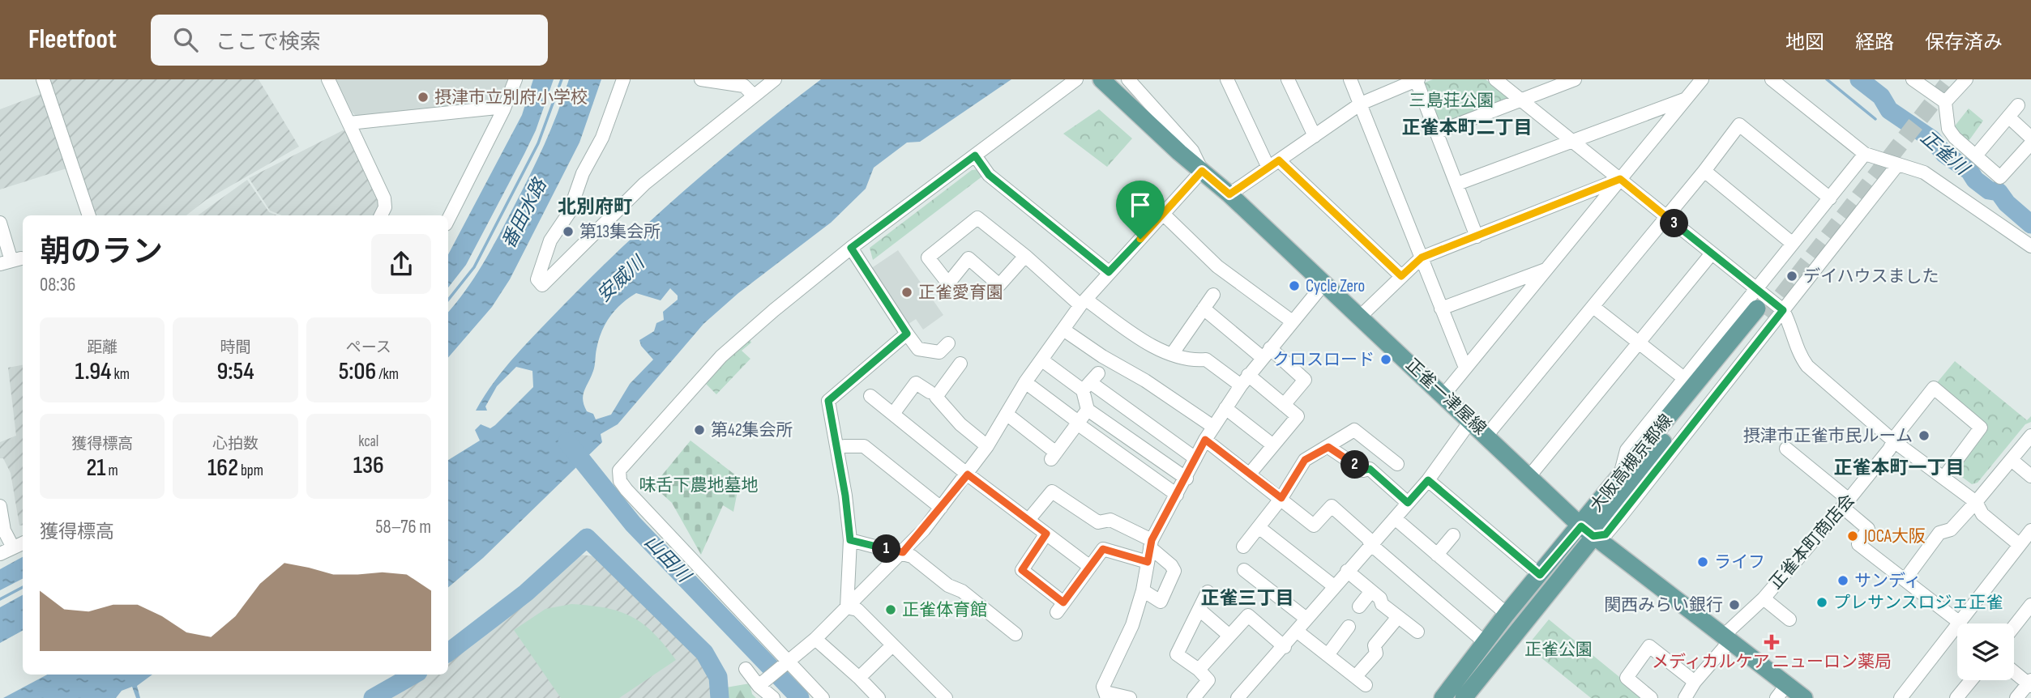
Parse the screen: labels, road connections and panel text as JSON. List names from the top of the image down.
{
  "streets": {
    "main road": ["正雀一津屋線", "大阪高槻京都線"],
    "street": ["正雀本町商店会"]
  },
  "crossings": [
    ["正雀一津屋線", "大阪高槻京都線"],
    ["正雀一津屋線", "正雀本町商店会"]
  ],
  "districts": [
    "正雀本町二丁目",
    "北別府町",
    "正雀本町一丁目",
    "正雀三丁目"
  ],
  "water": [
    "正雀川",
    "番田水路",
    "安威川",
    "山田川"
  ],
  "parks": ["三島荘公園", "味舌下農地墓地", "正雀公園"],
  "places": {
    "other": [
      "摂津市立別府小学校",
      "第13集会所",
      "デイハウスました",
      "Cycle Zero",
      "正雀愛育園",
      "クロスロード",
      "第42集会所",
      "摂津市正雀市民ルーム",
      "JOCA大阪",
      "ライフ",
      "サンディ",
      "プレサンスロジェ正雀",
      "関西みらい銀行",
      "正雀体育館"
    ],
    "health": ["メディカルケア ニューロン薬局"]
  },
  "page": {
    "header": "Fleetfoot",
    "search": "ここで検索",
    "nav": ["地図", "経路", "保存済み"],
    "pins": ["3", "2", "1"],
    "heading": ["朝のラン", "08:36"],
    "stats": [
      ["距離", "1.94 km"],
      ["時間", "9:54"],
      ["ペース", "5:06 /km"],
      ["獲得標高", "21 m"],
      ["心拍数", "162 bpm"],
      ["kcal", "136"]
    ],
    "chart": ["獲得標高", "58–76 m"]
  }
}
